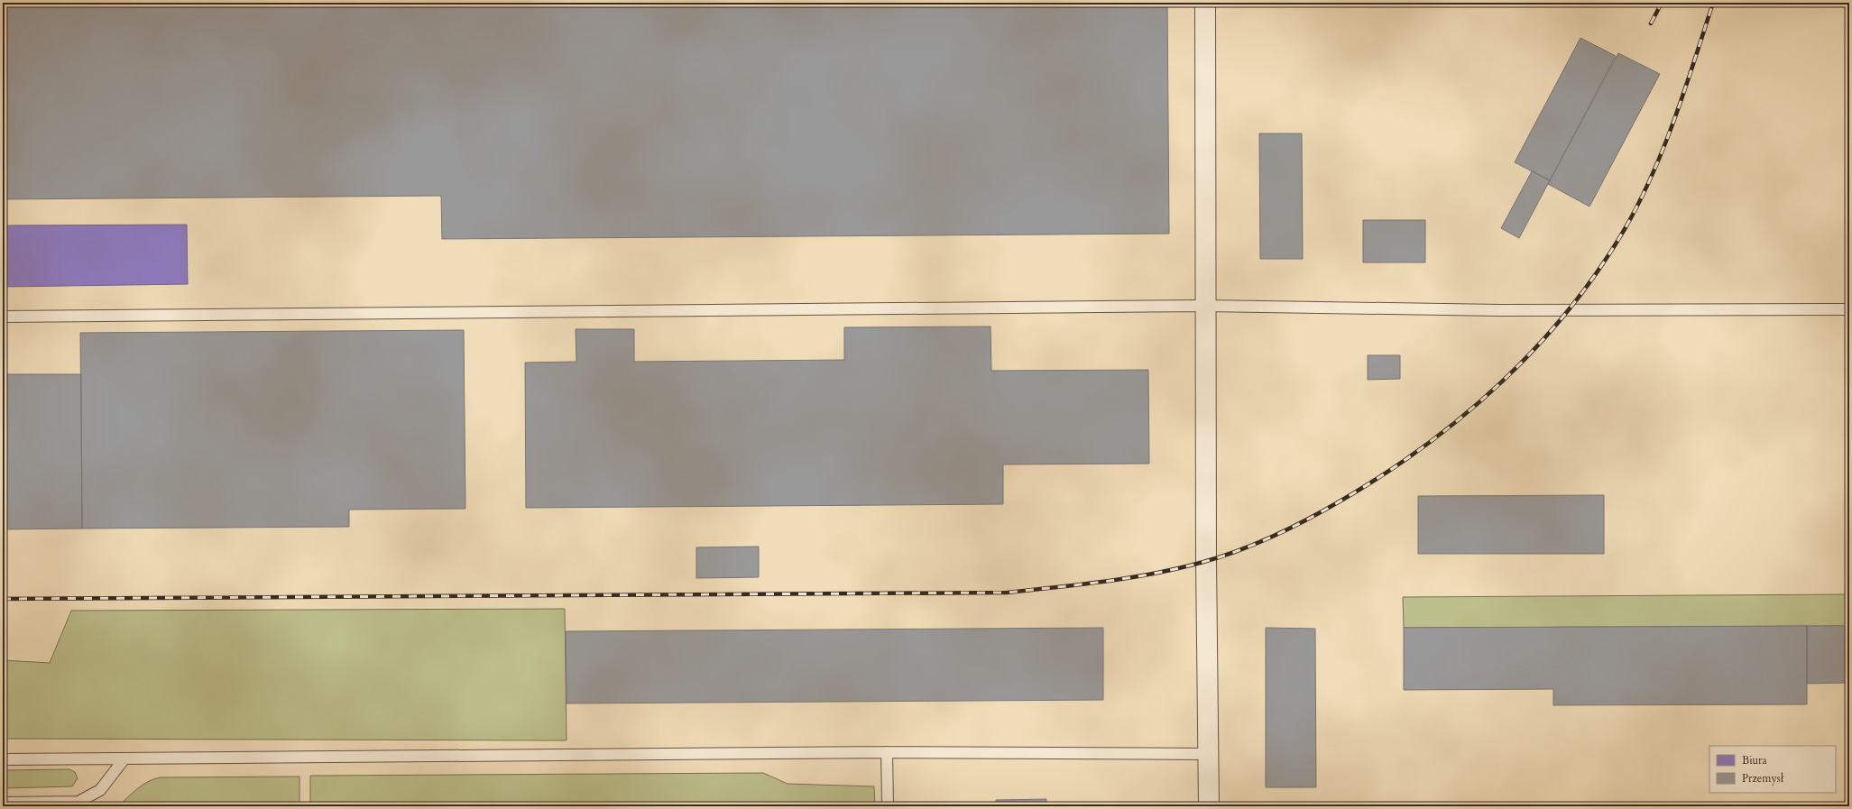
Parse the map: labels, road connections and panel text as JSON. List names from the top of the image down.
{
  "legend": ["Biura", "Przemysł"]
}
